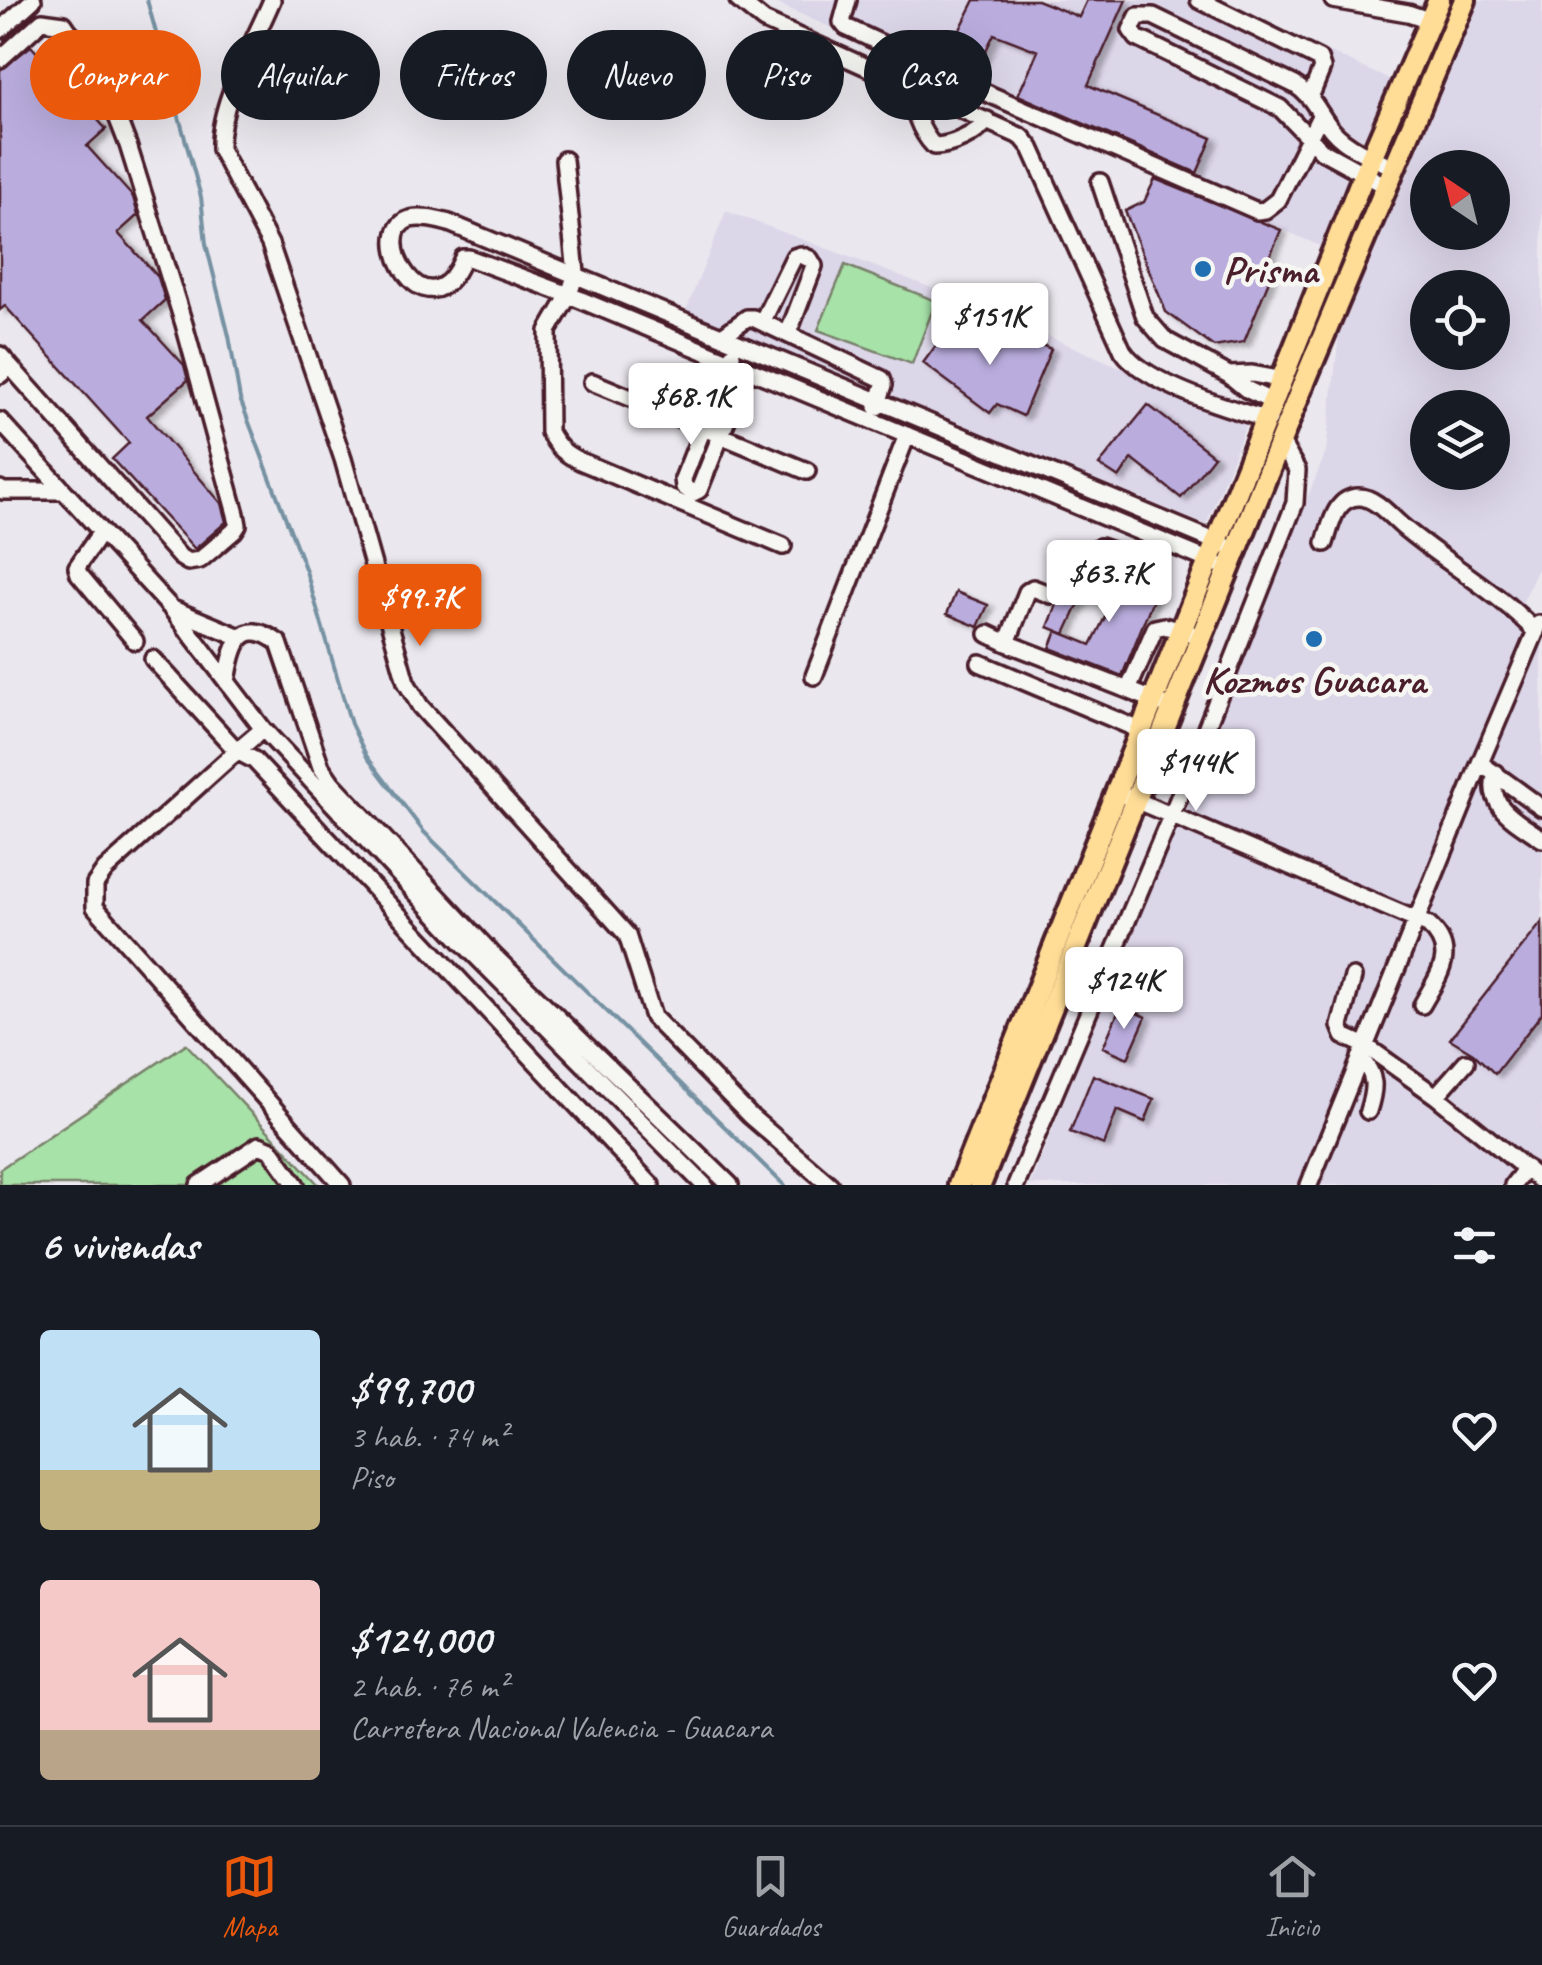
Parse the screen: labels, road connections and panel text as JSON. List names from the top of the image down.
{
  "places": ["Prisma", "Kozmos Guacara"],
  "north": "top left",
  "page": {
    "chip": [
      "Comprar",
      "Alquilar",
      "Filtros",
      "Nuevo",
      "Piso",
      "Casa"
    ],
    "price": [
      "$151K",
      "$68.1K",
      "$63.7K",
      "$99.7K",
      "$144K",
      "$124K"
    ],
    "heading": "6 viviendas",
    "list": [
      {
        "name": "$99,700",
        "note": "3 hab. · 74 m² · Piso"
      },
      {
        "name": "$124,000",
        "note": "2 hab. · 76 m² · Carretera Nacional Valencia - Guacara"
      }
    ],
    "tabs": ["Mapa", "Guardados", "Inicio"]
  }
}
